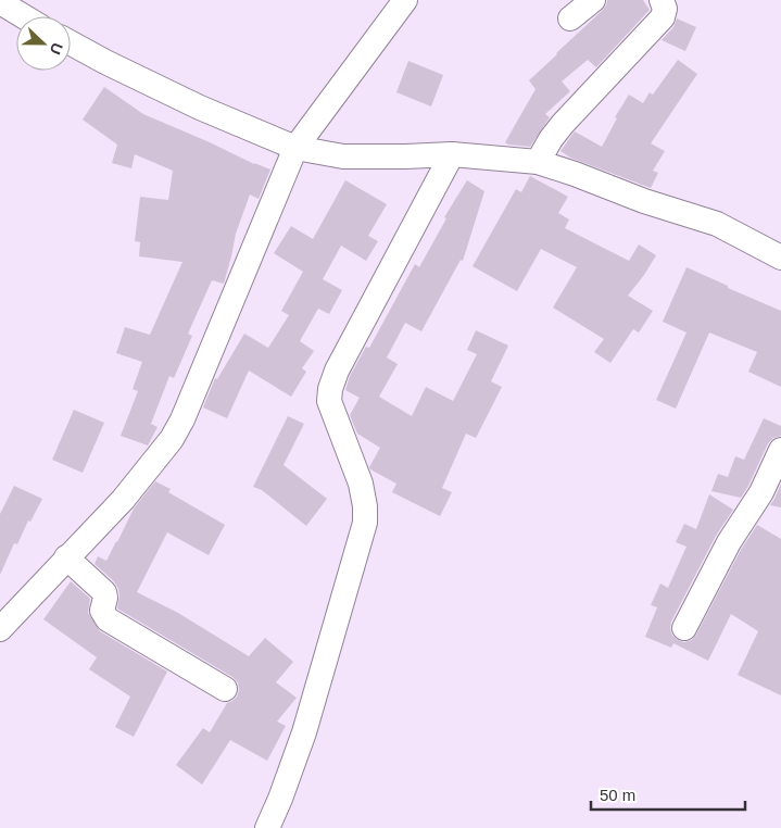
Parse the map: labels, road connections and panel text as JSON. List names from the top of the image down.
{
  "scale_bar": "50 m",
  "north": "right"
}
